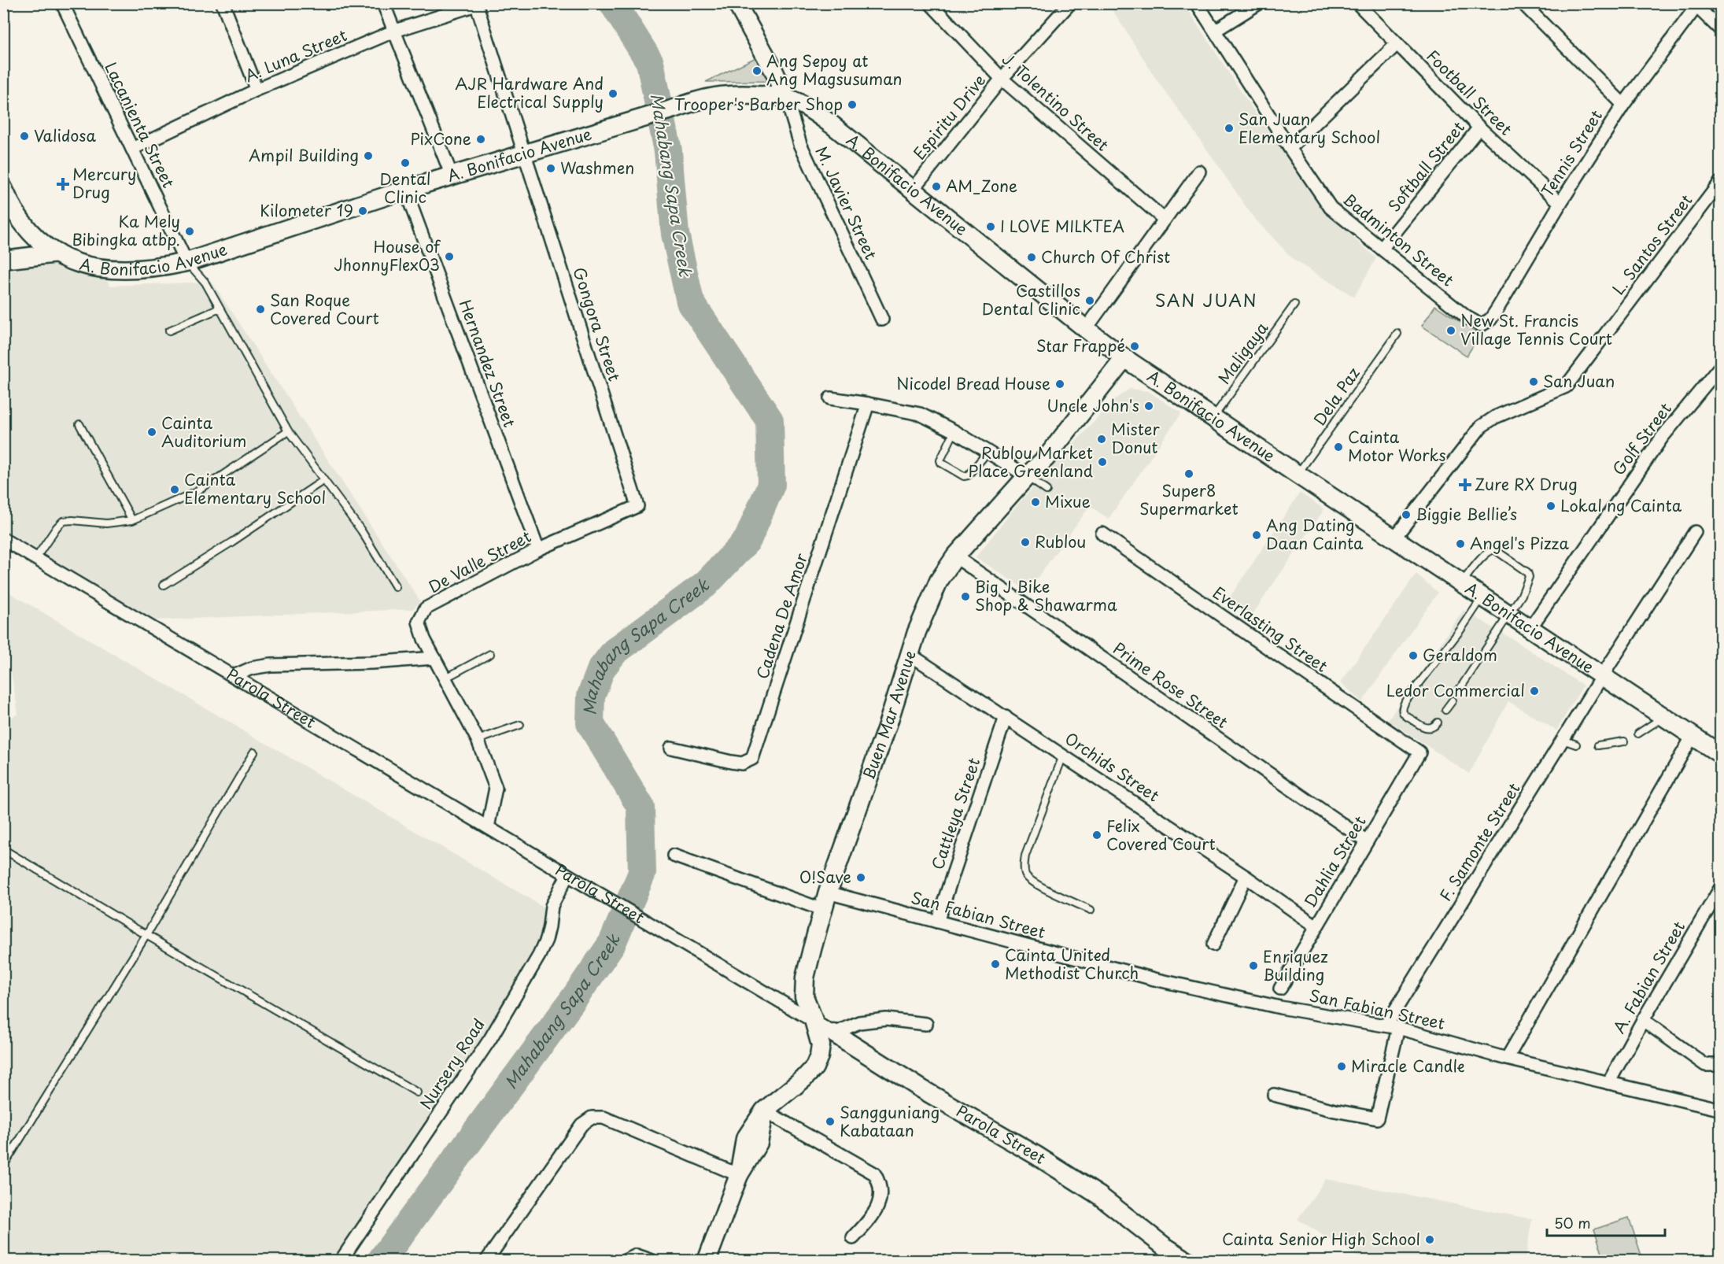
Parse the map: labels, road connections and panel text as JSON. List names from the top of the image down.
{
  "streets": {
    "main road": ["A. Bonifacio Avenue", "Parola Street", "Buen Mar Avenue"],
    "street": [
      "A. Luna Street",
      "Football Street",
      "J. Tolentino Street",
      "Espiritu Drive",
      "Lacanienta Street",
      "Tennis Street",
      "Softball Street",
      "M. Javier Street",
      "Badminton Street",
      "L. Santos Street",
      "Gongora Street",
      "Hernandez Street",
      "Golf Street",
      "De Valle Street",
      "Cadena De Amor",
      "Everlasting Street",
      "Prime Rose Street",
      "Orchids Street",
      "Cattleya Street",
      "F. Samonte Street",
      "Dahlia Street",
      "San Fabian Street",
      "A. Fabian Street",
      "Nursery Road"
    ],
    "lane": ["Maligaya", "Dela Paz"]
  },
  "crossings": [
    ["A. Luna Street", "Lacanienta Street"],
    ["A. Luna Street", "Gongora Street"],
    ["Football Street", "Tennis Street"],
    ["Football Street", "Softball Street"],
    ["J. Tolentino Street", "Espiritu Drive"],
    ["Espiritu Drive", "A. Bonifacio Avenue"],
    ["Lacanienta Street", "A. Bonifacio Avenue"],
    ["Tennis Street", "Badminton Street"],
    ["A. Bonifacio Avenue", "M. Javier Street"],
    ["A. Bonifacio Avenue", "L. Santos Street"],
    ["A. Bonifacio Avenue", "Gongora Street"],
    ["A. Bonifacio Avenue", "Maligaya"],
    ["A. Bonifacio Avenue", "Hernandez Street"],
    ["A. Bonifacio Avenue", "Dela Paz"],
    ["A. Bonifacio Avenue", "Golf Street"],
    ["A. Bonifacio Avenue", "Buen Mar Avenue"],
    ["A. Bonifacio Avenue", "F. Samonte Street"],
    ["Softball Street", "Badminton Street"],
    ["Gongora Street", "De Valle Street"],
    ["Hernandez Street", "De Valle Street"],
    ["De Valle Street", "Parola Street"],
    ["Everlasting Street", "Dahlia Street"],
    ["Prime Rose Street", "Buen Mar Avenue"],
    ["Prime Rose Street", "Dahlia Street"],
    ["Parola Street", "Buen Mar Avenue"],
    ["Parola Street", "Nursery Road"],
    ["Buen Mar Avenue", "Orchids Street"],
    ["Buen Mar Avenue", "San Fabian Street"],
    ["Orchids Street", "Cattleya Street"],
    ["Orchids Street", "Dahlia Street"],
    ["Cattleya Street", "San Fabian Street"],
    ["F. Samonte Street", "San Fabian Street"],
    ["San Fabian Street", "A. Fabian Street"]
  ],
  "districts": ["SAN JUAN"],
  "water": ["Mahabang Sapa Creek"],
  "places": {
    "other": [
      "Ang Sepoy at Ang Magsusuman",
      "AJR Hardware And Electrical Supply",
      "Trooper's Barber Shop",
      "San Juan Elementary School",
      "Validosa",
      "PixCone",
      "Ampil Building",
      "Dental Clinic",
      "Washmen",
      "AM_Zone",
      "Kilometer 19",
      "I LOVE MILKTEA",
      "Ka Mely Bibingka atbp.",
      "House of JhonnyFlex03",
      "Church Of Christ",
      "Castillos Dental Clinic",
      "San Roque Covered Court",
      "New St. Francis Village Tennis Court",
      "Star Frappé",
      "San Juan",
      "Nicodel Bread House",
      "Uncle John's",
      "Cainta Auditorium",
      "Mister Donut",
      "Cainta Motor Works",
      "Rublou Market Place Greenland",
      "Super8 Supermarket",
      "Cainta Elementary School",
      "Mixue",
      "Lokal ng Cainta",
      "Biggie Bellie’s",
      "Ang Dating Daan Cainta",
      "Rublou",
      "Angel's Pizza",
      "Big J Bike Shop & Shawarma",
      "Geraldom",
      "Ledor Commercial",
      "Felix Covered Court",
      "O!Save",
      "Cainta United Methodist Church",
      "Enriquez Building",
      "Miracle Candle",
      "Sangguniang Kabataan",
      "Cainta Senior High School"
    ],
    "health": ["Mercury Drug", "Zure RX Drug"]
  },
  "scale_bar": "50 m"
}
